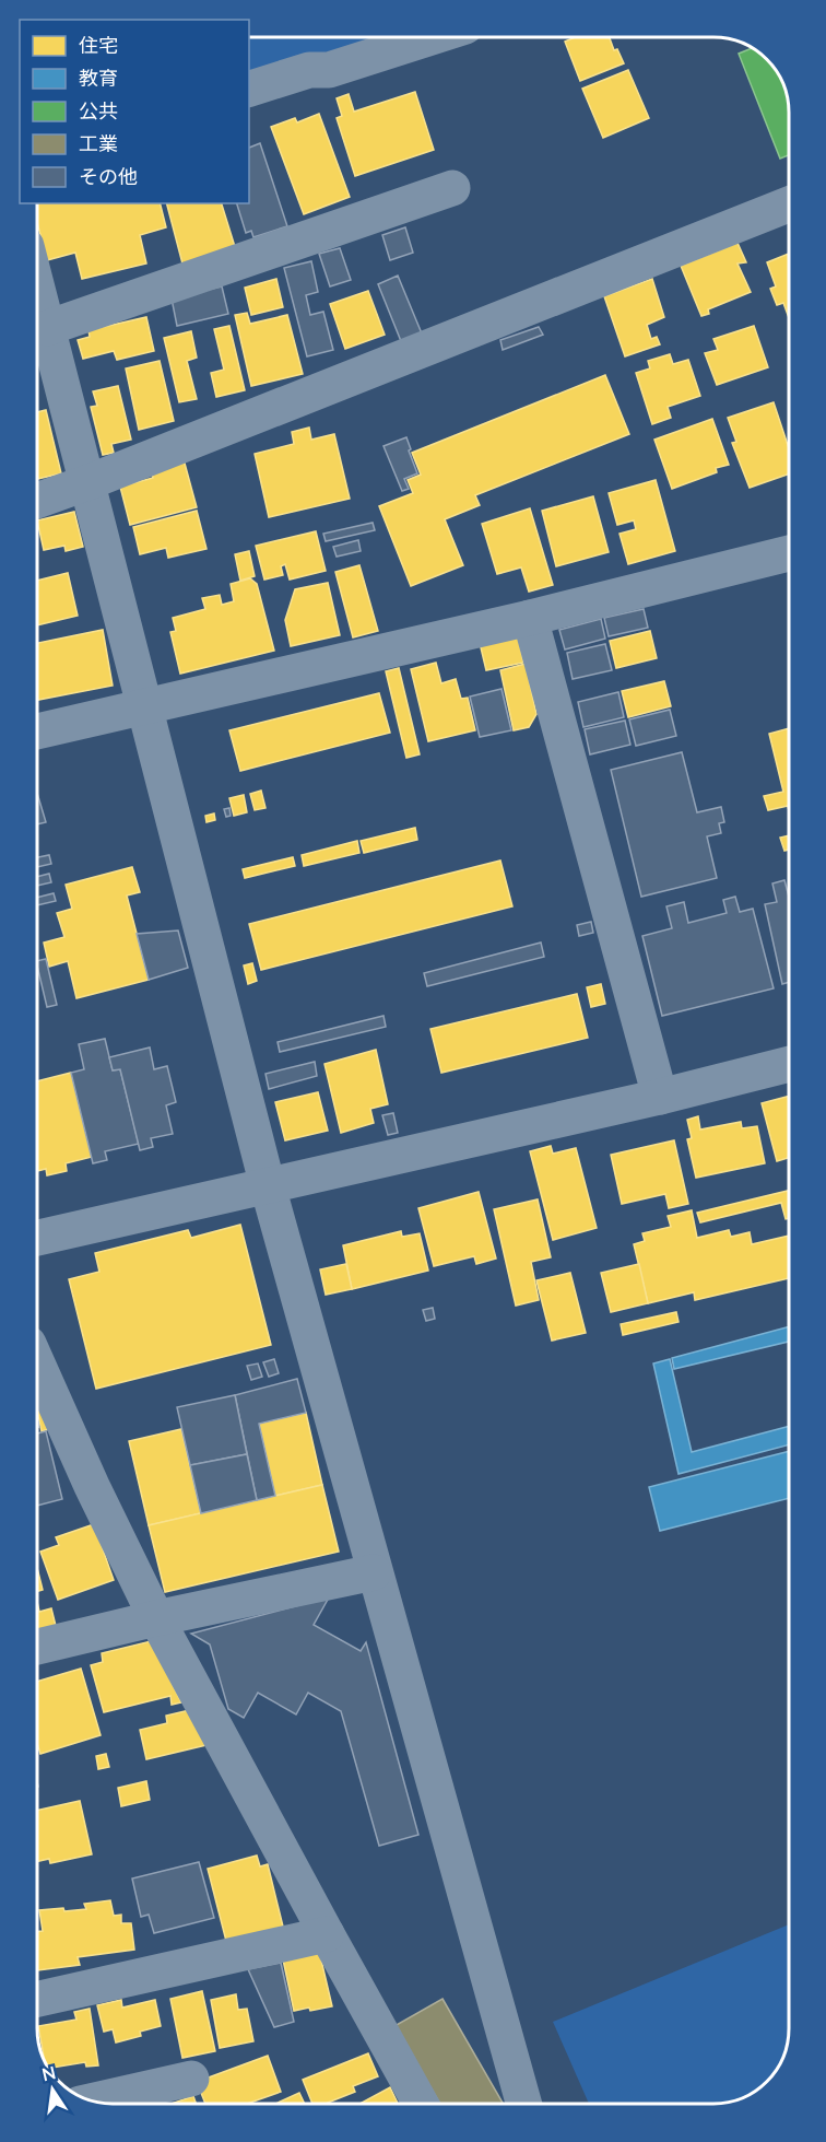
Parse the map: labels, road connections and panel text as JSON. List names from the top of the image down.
{
  "legend": [
    "住宅",
    "教育",
    "公共",
    "工業",
    "その他"
  ],
  "north": "top"
}
